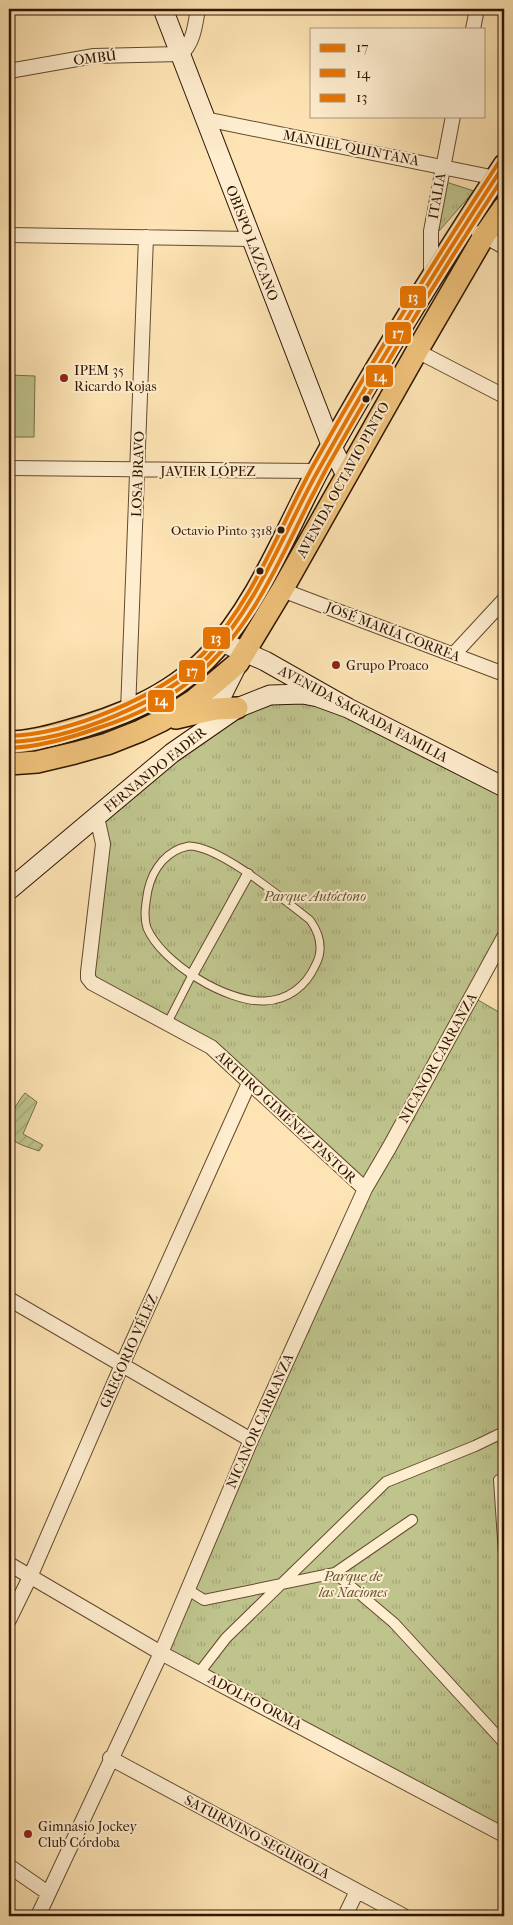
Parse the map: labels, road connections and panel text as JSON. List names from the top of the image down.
{
  "streets": {
    "main road": [
      "OBISPO LAZCANO",
      "AVENIDA OCTAVIO PINTO",
      "AVENIDA SAGRADA FAMILIA",
      "FERNANDO FADER"
    ],
    "street": [
      "OMBÚ",
      "MANUEL QUINTANA",
      "ITALIA",
      "JAVIER LÓPEZ",
      "LOSA BRAVO",
      "JOSÉ MARÍA CORREA",
      "NICANOR CARRANZA",
      "ARTURO GIMÉNEZ PASTOR",
      "GREGORIO VÉLEZ",
      "ADOLFO ORMA",
      "SATURNINO SEGUROLA"
    ]
  },
  "crossings": [
    ["OMBÚ", "OBISPO LAZCANO"],
    ["MANUEL QUINTANA", "ITALIA"],
    ["MANUEL QUINTANA", "OBISPO LAZCANO"],
    ["MANUEL QUINTANA", "AVENIDA OCTAVIO PINTO"],
    ["ITALIA", "AVENIDA OCTAVIO PINTO"],
    ["OBISPO LAZCANO", "AVENIDA OCTAVIO PINTO"],
    ["JAVIER LÓPEZ", "LOSA BRAVO"],
    ["JAVIER LÓPEZ", "AVENIDA OCTAVIO PINTO"],
    ["LOSA BRAVO", "AVENIDA OCTAVIO PINTO"],
    ["AVENIDA OCTAVIO PINTO", "JOSÉ MARÍA CORREA"],
    ["AVENIDA OCTAVIO PINTO", "AVENIDA SAGRADA FAMILIA"],
    ["AVENIDA SAGRADA FAMILIA", "FERNANDO FADER"],
    ["FERNANDO FADER", "ARTURO GIMÉNEZ PASTOR"],
    ["NICANOR CARRANZA", "ARTURO GIMÉNEZ PASTOR"],
    ["NICANOR CARRANZA", "ADOLFO ORMA"],
    ["NICANOR CARRANZA", "SATURNINO SEGUROLA"],
    ["ARTURO GIMÉNEZ PASTOR", "GREGORIO VÉLEZ"],
    ["GREGORIO VÉLEZ", "ADOLFO ORMA"]
  ],
  "parks": ["Parque Autóctono", "Parque de las Naciones"],
  "places": [
    "IPEM 35 Ricardo Rojas",
    "Octavio Pinto 3318",
    "Grupo Proaco",
    "Gimnasio Jockey Club Córdoba"
  ],
  "lines": ["transit line 13", "transit line 17", "transit line 14"],
  "legend": ["17", "14", "13"]
}
